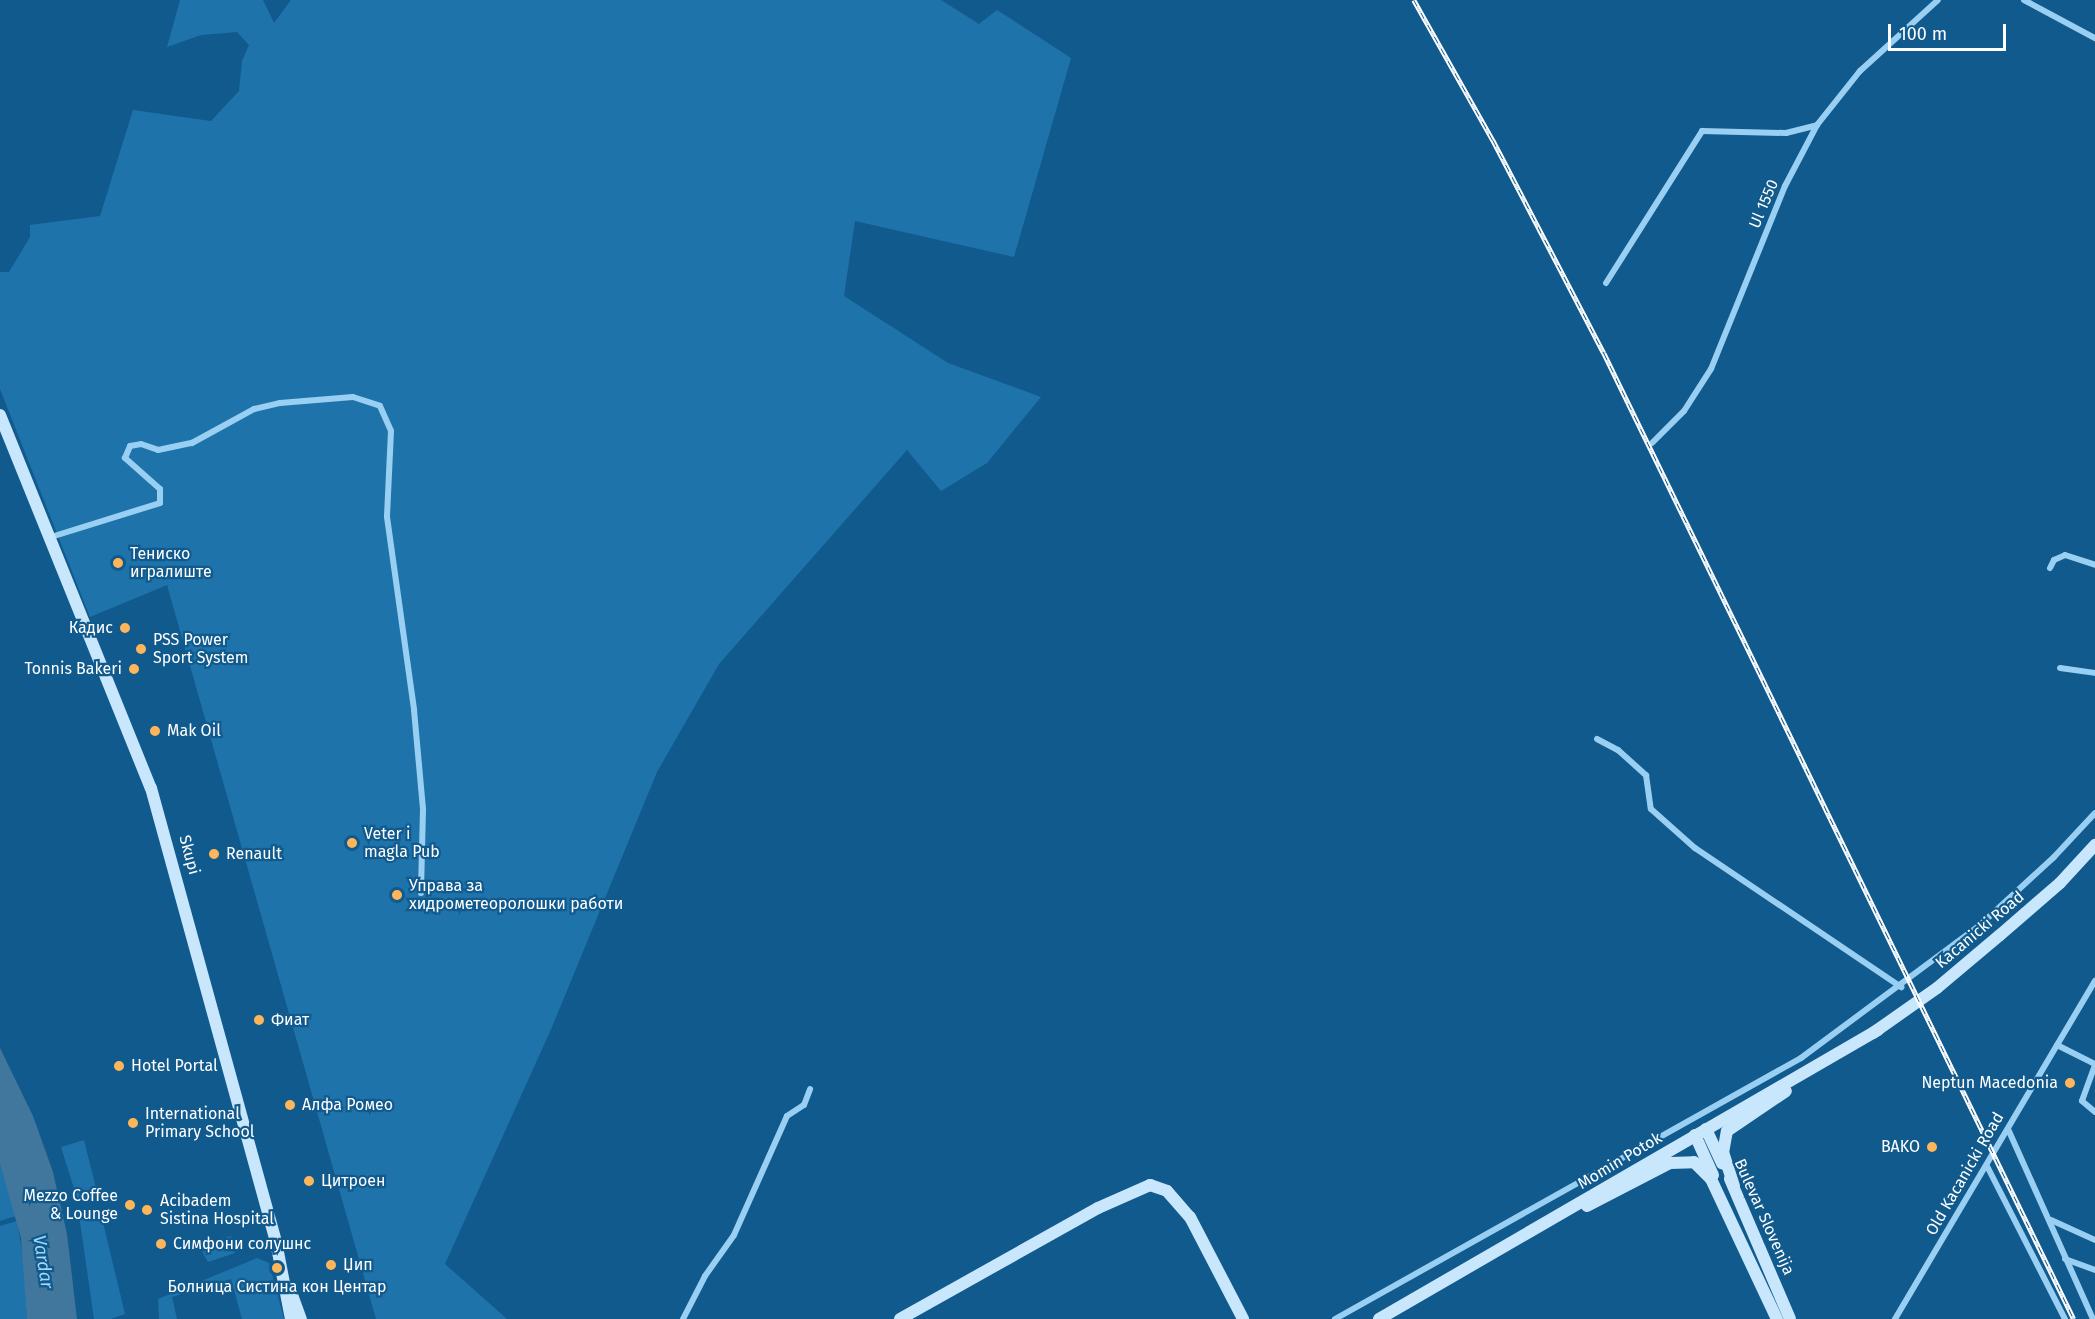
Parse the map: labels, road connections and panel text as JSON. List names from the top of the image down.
{
  "streets": {
    "street": [
      "Ul 1550",
      "Skupi",
      "Kacanicki Road",
      "Momin Potok",
      "Old Kacanicki Road",
      "Bulevar Slovenija"
    ]
  },
  "crossings": [
    ["Kacanicki Road", "Momin Potok"],
    ["Momin Potok", "Bulevar Slovenija"]
  ],
  "water": ["Vardar"],
  "places": [
    "Тениско игралиште",
    "Кадис",
    "PSS Power Sport System",
    "Tonnis Bakeri",
    "Mak Oil",
    "Veter i magla Pub",
    "Renault",
    "Управа за хидрометеоролошки работи",
    "Фиат",
    "Hotel Portal",
    "Neptun Macedonia",
    "Алфа Ромео",
    "International Primary School",
    "BAKO",
    "Цитроен",
    "Mezzo Coffee & Lounge",
    "Acibadem Sistina Hospital",
    "Симфони солушнс",
    "Џип",
    "Болница Систина кон Центар"
  ],
  "scale_bar": "100 m"
}
